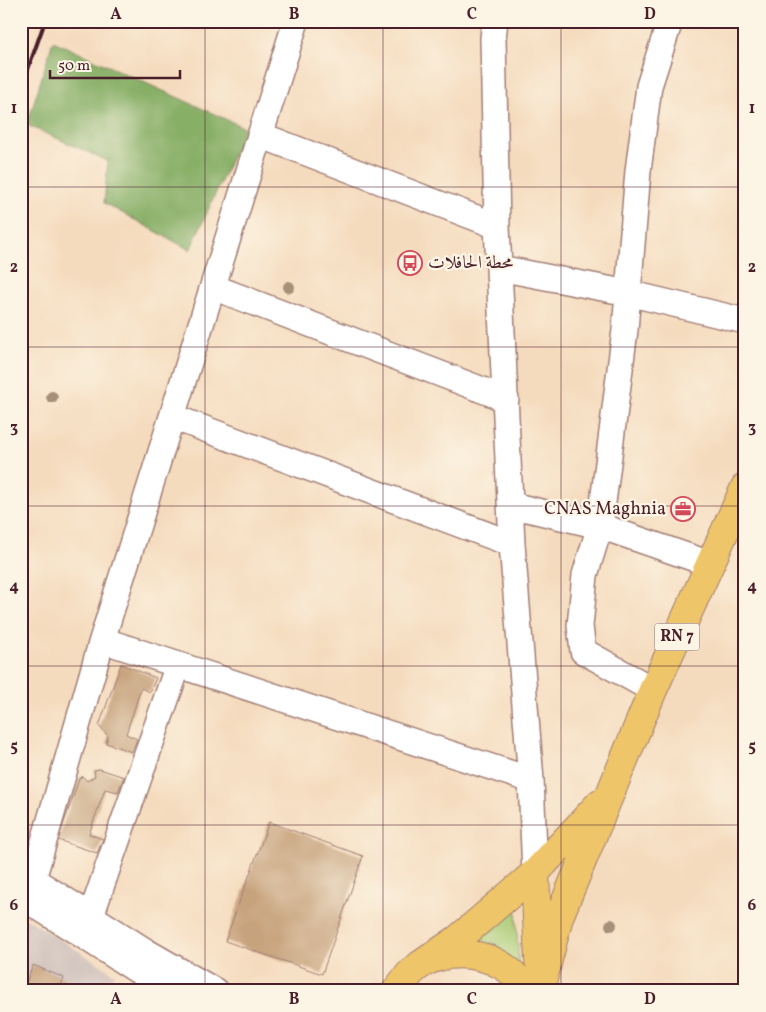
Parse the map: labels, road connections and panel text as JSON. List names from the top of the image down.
{
  "streets": {
    "main road": ["RN 7"]
  },
  "places": {
    "bus stop": ["محطة الحافلات"],
    "office": ["CNAS Maghnia"]
  },
  "scale_bar": "50 m",
  "grid": {
    "columns": [
      "A",
      "B",
      "C",
      "D"
    ],
    "rows": [
      "1",
      "2",
      "3",
      "4",
      "5",
      "6"
    ]
  }
}
